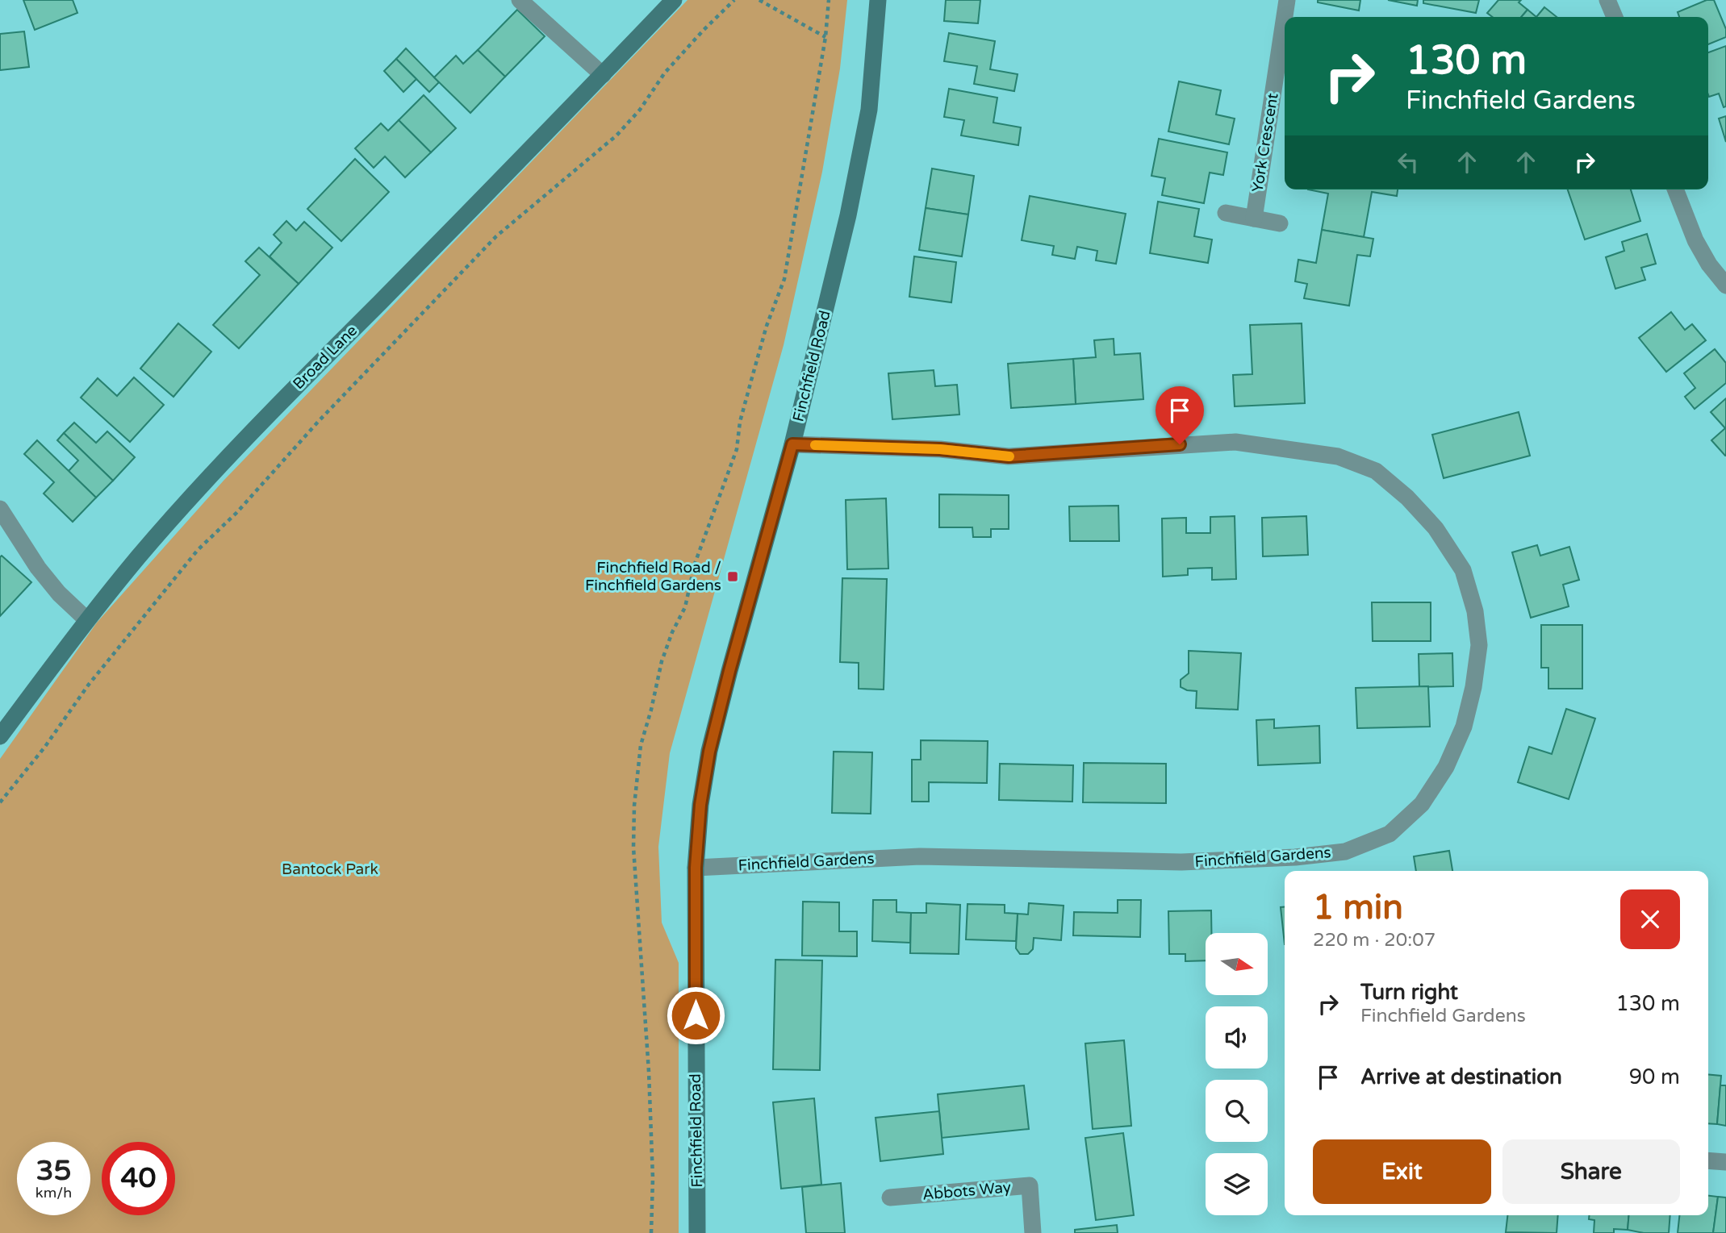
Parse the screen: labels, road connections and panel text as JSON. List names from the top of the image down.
{
  "streets": {
    "street": [
      "York Crescent",
      "Broad Lane",
      "Finchfield Road",
      "Finchfield Gardens",
      "Abbots Way"
    ]
  },
  "crossings": [
    ["Finchfield Road", "Finchfield Gardens"]
  ],
  "parks": ["Bantock Park"],
  "places": {
    "transit": ["Finchfield Road / Finchfield Gardens"]
  },
  "north": "right",
  "page": {
    "turn": ["130 m", "Finchfield Gardens"],
    "heading": ["1 min", "220 m · 20:07"],
    "list": [
      {
        "name": "Turn right",
        "note": "Finchfield Gardens",
        "value": "130 m"
      },
      {
        "name": "Arrive at destination",
        "value": "90 m"
      }
    ],
    "buttons": ["Exit", "Share"],
    "speed": "35 km/h",
    "limit": "40"
  }
}
